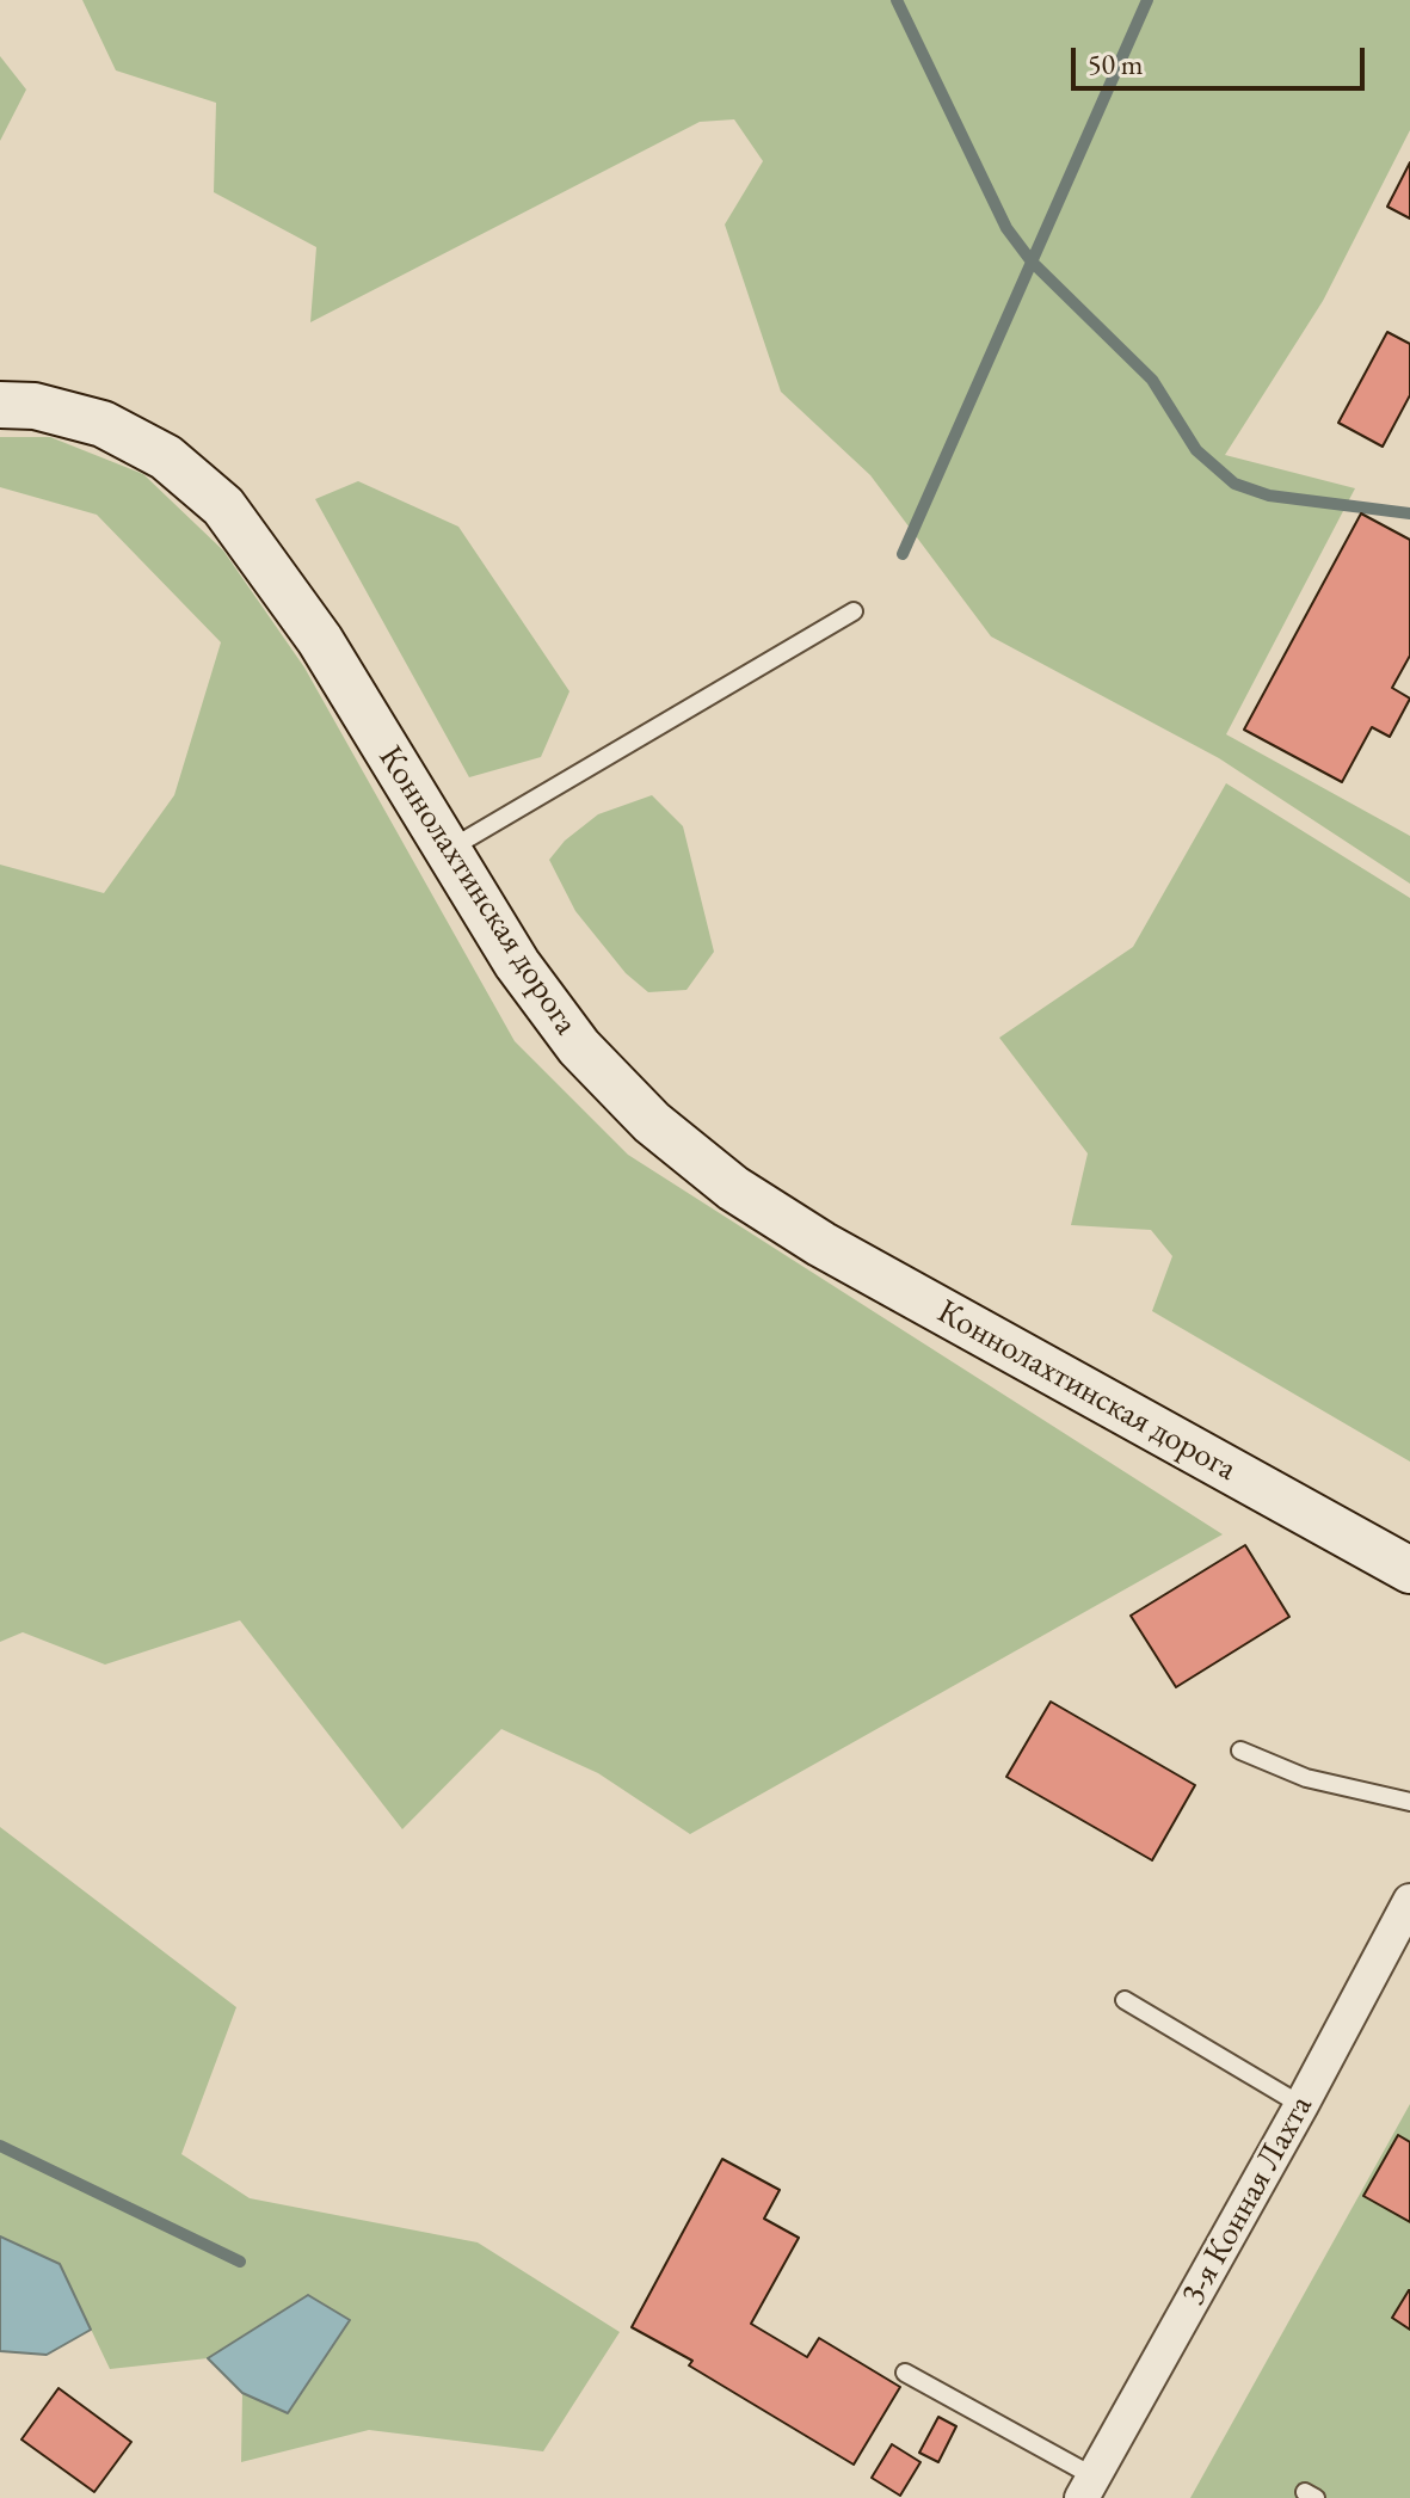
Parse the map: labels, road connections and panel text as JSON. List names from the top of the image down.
{
  "streets": {
    "main road": ["Коннолахтинская дорога"],
    "street": ["3-я Конная Лахта"]
  },
  "scale_bar": "50 m"
}
